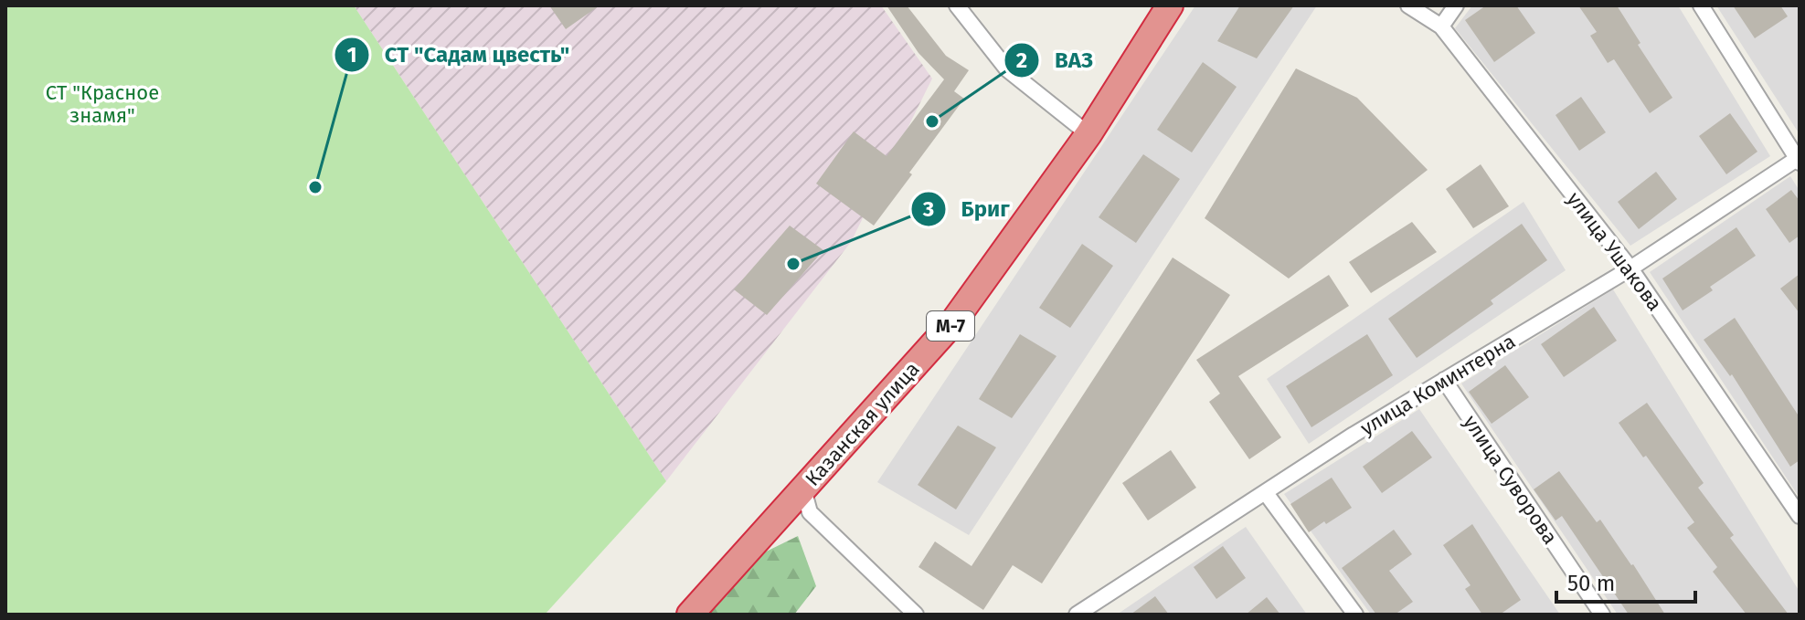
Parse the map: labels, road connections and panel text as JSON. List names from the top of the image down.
{
  "streets": {
    "highway": ["М-7", "Казанская улица"],
    "street": ["улица Ушакова", "улица Коминтерна", "улица Суворова"]
  },
  "crossings": [
    ["улица Ушакова", "улица Коминтерна"],
    ["улица Коминтерна", "улица Суворова"]
  ],
  "parks": ["СТ \"Красное знамя\""],
  "places": ["ВАЗ", "СТ \"Садам цвесть\"", "Бриг"],
  "scale_bar": "50 m"
}
